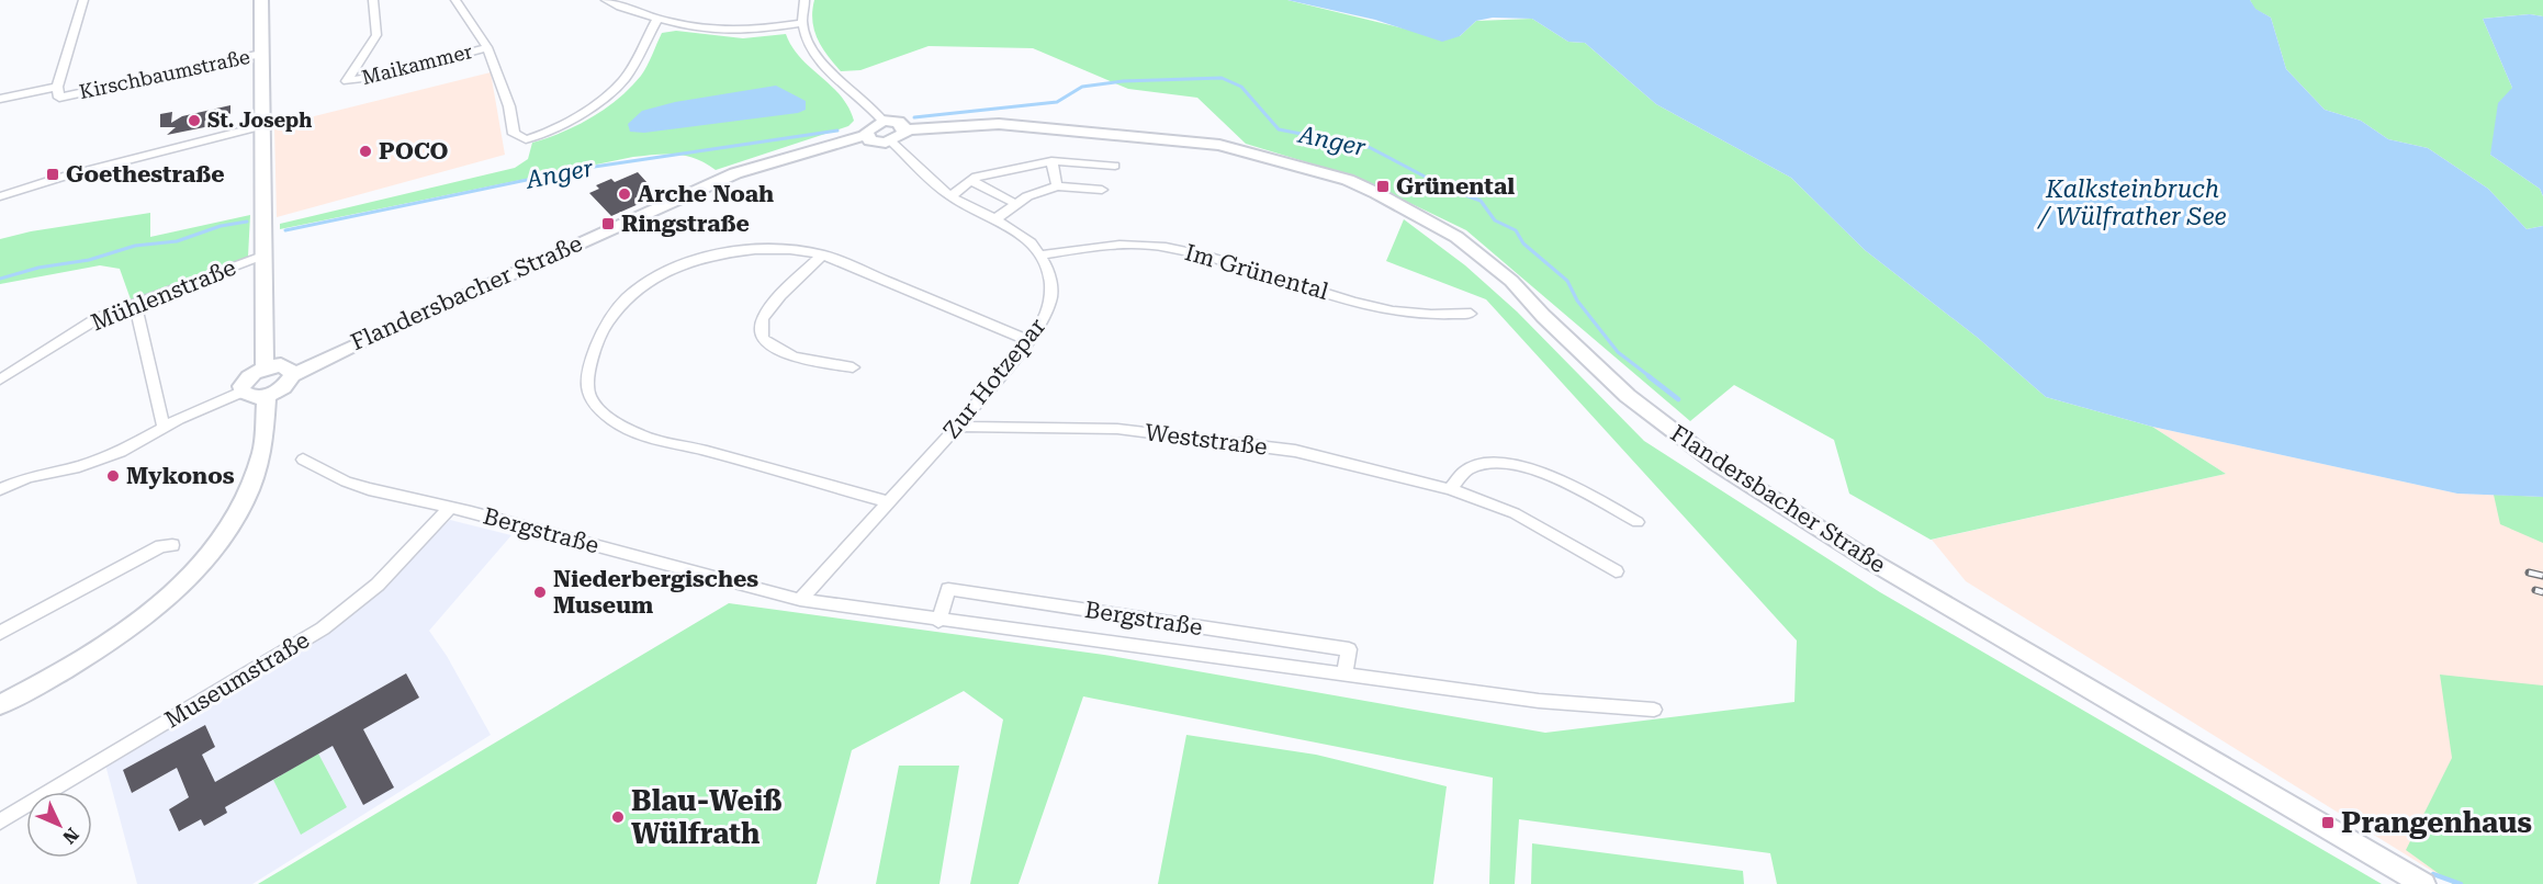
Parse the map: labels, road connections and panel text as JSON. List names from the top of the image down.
{
  "streets": {
    "street": [
      "Maikammer",
      "Kirschbaumstraße",
      "Im Grünental",
      "Flandersbacher Straße",
      "Mühlenstraße",
      "Zur Hotzepar",
      "Weststraße",
      "Bergstraße",
      "Museumstraße"
    ]
  },
  "crossings": [
    ["Im Grünental", "Zur Hotzepar"],
    ["Zur Hotzepar", "Weststraße"],
    ["Zur Hotzepar", "Bergstraße"],
    ["Bergstraße", "Museumstraße"]
  ],
  "water": ["Anger", "Kalksteinbruch / Wülfrather See"],
  "places": {
    "other": [
      "St. Joseph",
      "POCO",
      "Arche Noah",
      "Mykonos",
      "Niederbergisches Museum",
      "Blau-Weiß Wülfrath"
    ],
    "transit": [
      "Goethestraße",
      "Grünental",
      "Ringstraße",
      "Prangenhaus"
    ]
  },
  "north": "bottom right"
}
